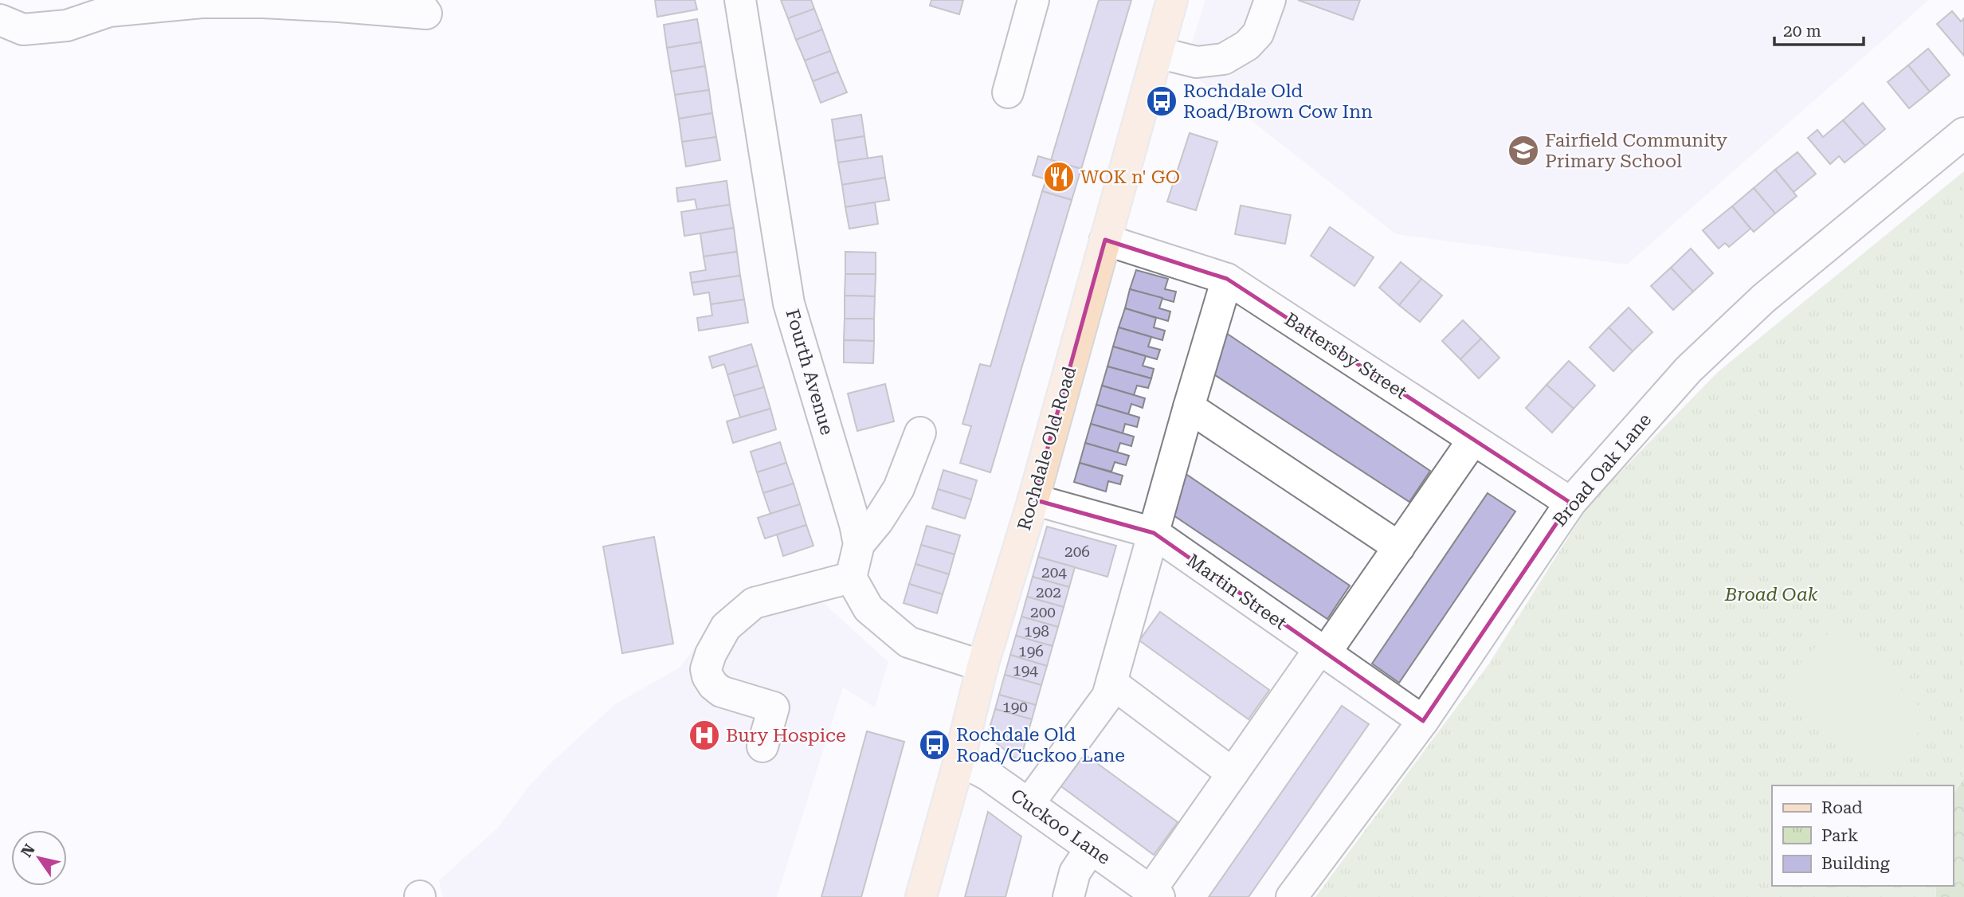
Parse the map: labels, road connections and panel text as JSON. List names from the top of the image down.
{
  "streets": {
    "main road": ["Rochdale Old Road"],
    "street": [
      "Battersby Street",
      "Fourth Avenue",
      "Broad Oak Lane",
      "Martin Street",
      "Cuckoo Lane"
    ]
  },
  "crossings": [
    ["Battersby Street", "Rochdale Old Road"],
    ["Battersby Street", "Broad Oak Lane"],
    ["Rochdale Old Road", "Martin Street"],
    ["Rochdale Old Road", "Cuckoo Lane"],
    ["Broad Oak Lane", "Martin Street"]
  ],
  "parks": ["Broad Oak"],
  "places": {
    "bus stop": ["Rochdale Old Road/Brown Cow Inn", "Rochdale Old Road/Cuckoo Lane"],
    "school or university": ["Fairfield Community Primary School"],
    "restaurant": ["WOK n' GO"],
    "hospital": ["Bury Hospice"]
  },
  "house_numbers": [
    "206",
    "204",
    "202",
    "200",
    "198",
    "196",
    "194",
    "190"
  ],
  "legend": ["Road", "Park", "Building"],
  "scale_bar": "20 m",
  "north": "top left"
}
